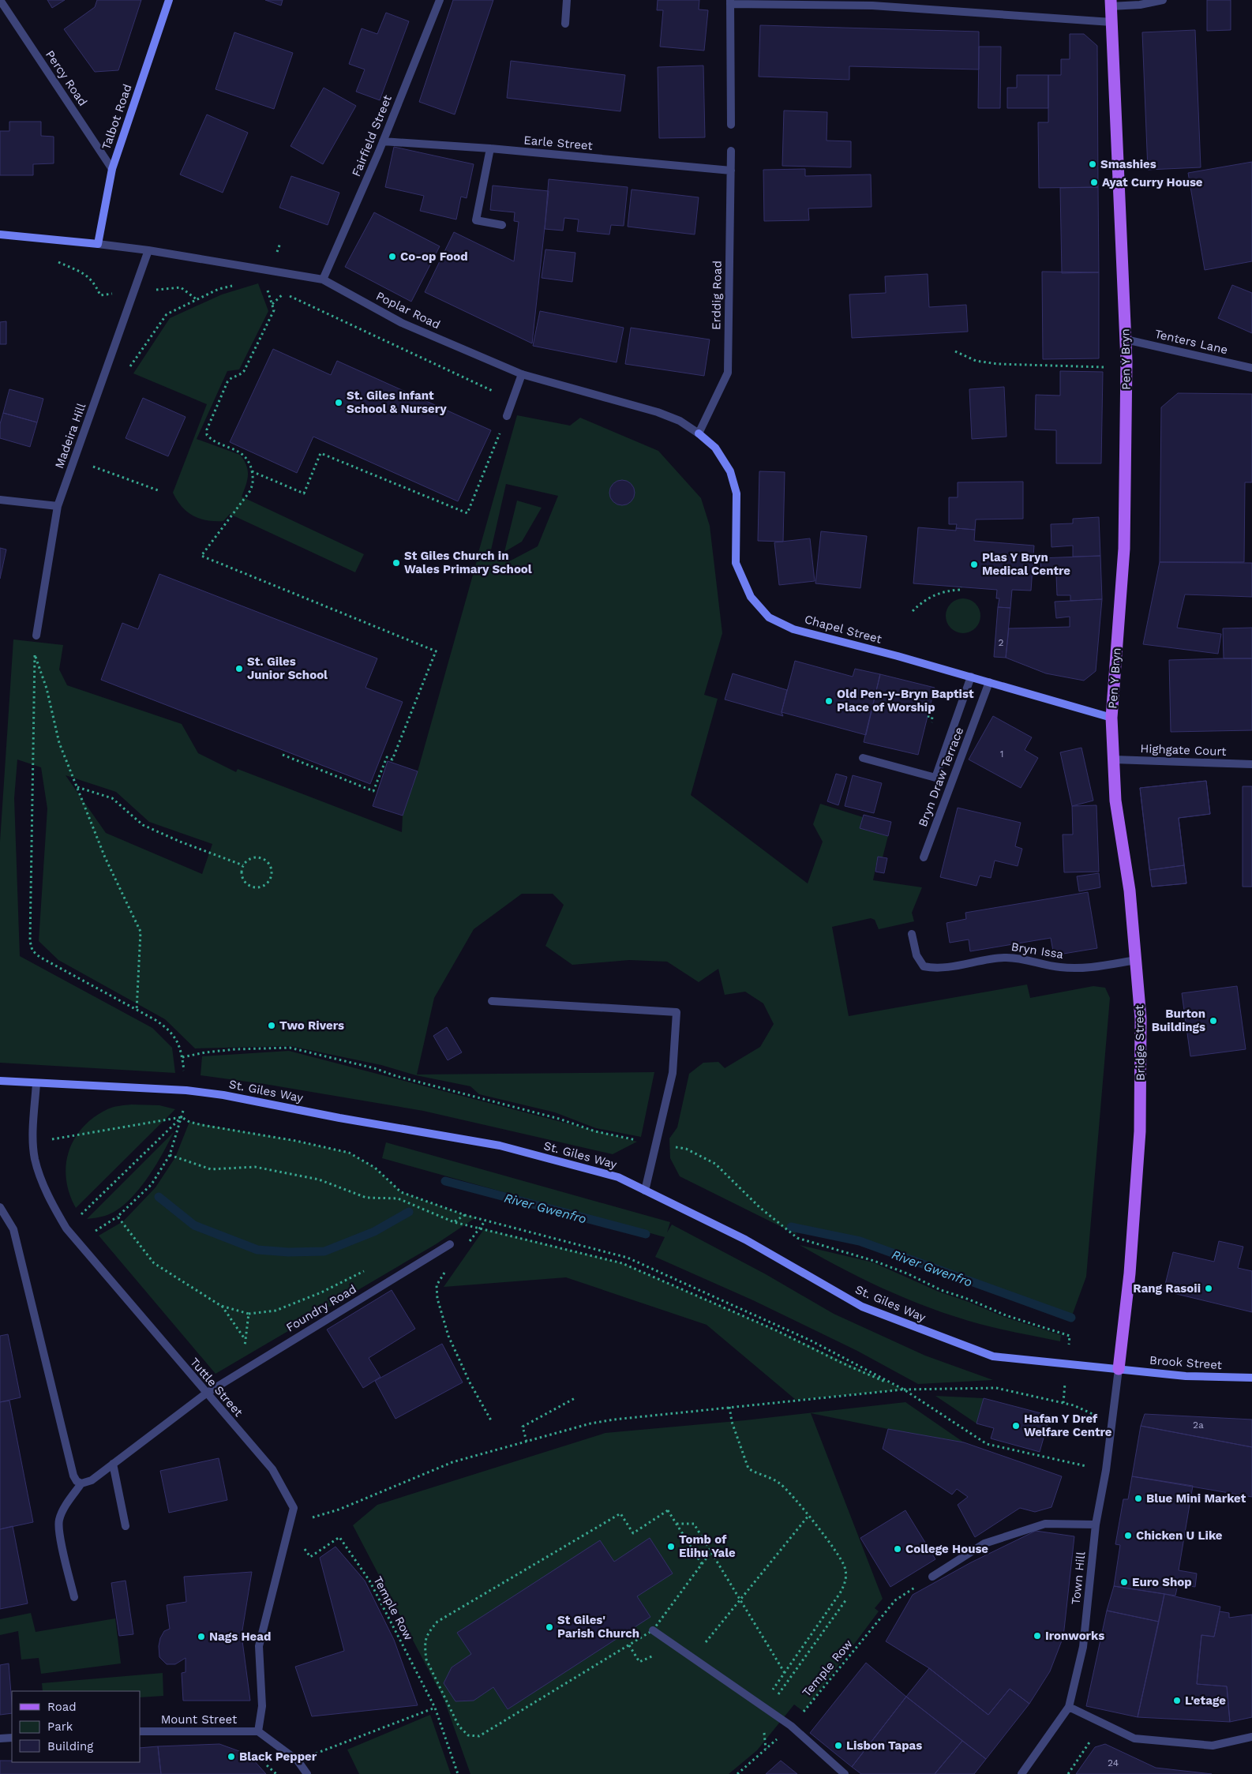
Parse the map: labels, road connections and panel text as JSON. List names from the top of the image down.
{
  "streets": {
    "main road": [
      "Talbot Road",
      "Pen Y Bryn",
      "Chapel Street",
      "Bridge Street",
      "St. Giles Way",
      "Brook Street"
    ],
    "street": [
      "Percy Road",
      "Fairfield Street",
      "Earle Street",
      "Erddig Road",
      "Poplar Road",
      "Tenters Lane",
      "Madeira Hill",
      "Highgate Court",
      "Bryn Draw Terrace",
      "Bryn Issa",
      "Foundry Road",
      "Tuttle Street",
      "Town Hill",
      "Mount Street"
    ],
    "path": ["Temple Row"]
  },
  "crossings": [
    ["Percy Road", "Talbot Road"],
    ["Talbot Road", "Poplar Road"],
    ["Fairfield Street", "Earle Street"],
    ["Fairfield Street", "Poplar Road"],
    ["Earle Street", "Erddig Road"],
    ["Erddig Road", "Poplar Road"],
    ["Erddig Road", "Chapel Street"],
    ["Poplar Road", "Madeira Hill"],
    ["Poplar Road", "Chapel Street"],
    ["Tenters Lane", "Pen Y Bryn"],
    ["Pen Y Bryn", "Chapel Street"],
    ["Pen Y Bryn", "Bridge Street"],
    ["Chapel Street", "Bryn Draw Terrace"],
    ["Chapel Street", "Bridge Street"],
    ["Highgate Court", "Bridge Street"],
    ["Bryn Issa", "Bridge Street"],
    ["Bridge Street", "St. Giles Way"],
    ["Bridge Street", "Brook Street"],
    ["Bridge Street", "Town Hill"],
    ["St. Giles Way", "Brook Street"],
    ["St. Giles Way", "Tuttle Street"],
    ["St. Giles Way", "Town Hill"],
    ["Foundry Road", "Tuttle Street"],
    ["Brook Street", "Town Hill"],
    ["Tuttle Street", "Mount Street"]
  ],
  "water": ["River Gwenfro"],
  "places": [
    "Smashies",
    "Ayat Curry House",
    "Co-op Food",
    "St. Giles Infant School & Nursery",
    "St Giles Church in Wales Primary School",
    "Plas Y Bryn Medical Centre",
    "St. Giles Junior School",
    "Old Pen-y-Bryn Baptist Place of Worship",
    "Burton Buildings",
    "Two Rivers",
    "Rang Rasoii",
    "Hafan Y Dref Welfare Centre",
    "Blue Mini Market",
    "Chicken U Like",
    "Tomb of Elihu Yale",
    "College House",
    "Euro Shop",
    "St Giles' Parish Church",
    "Ironworks",
    "Nags Head",
    "L'etage",
    "Lisbon Tapas",
    "Black Pepper"
  ],
  "house_numbers": [
    "2",
    "1",
    "2a",
    "24"
  ],
  "legend": ["Road", "Park", "Building"]
}
